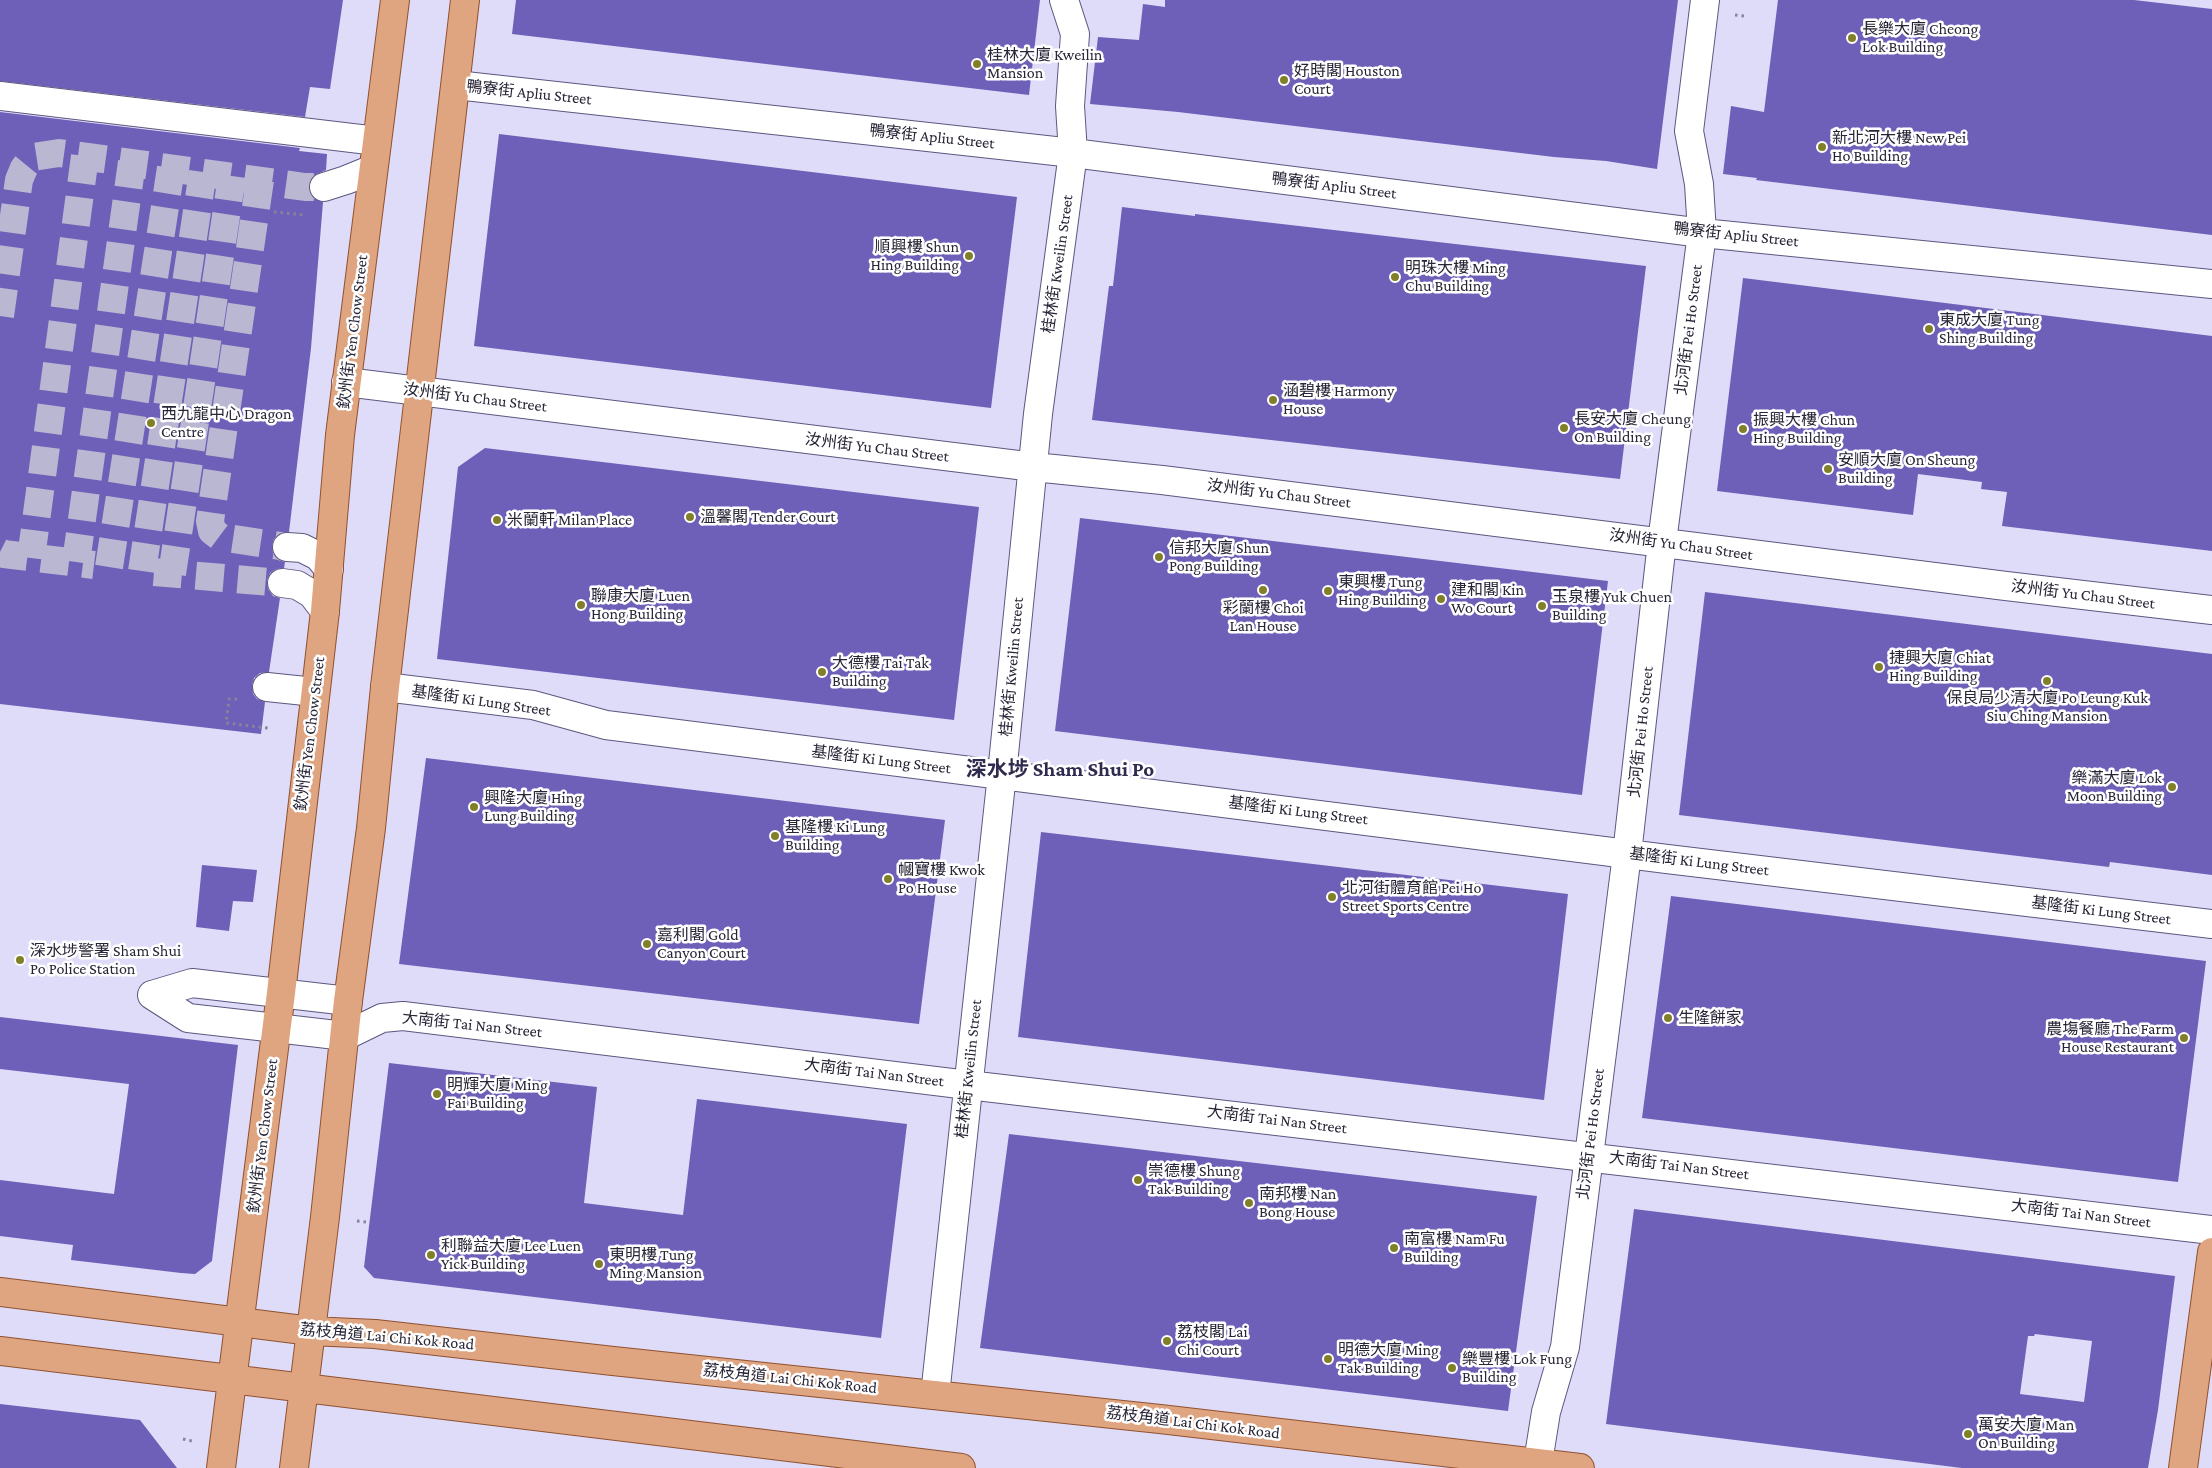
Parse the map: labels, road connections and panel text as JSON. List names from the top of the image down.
{
  "streets": {
    "main road": ["欽州街 Yen Chow Street", "荔枝角道 Lai Chi Kok Road"],
    "street": [
      "鴨寮街 Apliu Street",
      "桂林街 Kweilin Street",
      "北河街 Pei Ho Street",
      "汝州街 Yu Chau Street",
      "基隆街 Ki Lung Street",
      "大南街 Tai Nan Street"
    ]
  },
  "crossings": [
    ["鴨寮街 Apliu Street", "桂林街 Kweilin Street"],
    ["鴨寮街 Apliu Street", "北河街 Pei Ho Street"],
    ["桂林街 Kweilin Street", "汝州街 Yu Chau Street"],
    ["桂林街 Kweilin Street", "基隆街 Ki Lung Street"],
    ["桂林街 Kweilin Street", "大南街 Tai Nan Street"],
    ["桂林街 Kweilin Street", "荔枝角道 Lai Chi Kok Road"],
    ["北河街 Pei Ho Street", "汝州街 Yu Chau Street"],
    ["北河街 Pei Ho Street", "基隆街 Ki Lung Street"],
    ["北河街 Pei Ho Street", "大南街 Tai Nan Street"],
    ["北河街 Pei Ho Street", "荔枝角道 Lai Chi Kok Road"],
    ["欽州街 Yen Chow Street", "汝州街 Yu Chau Street"],
    ["欽州街 Yen Chow Street", "荔枝角道 Lai Chi Kok Road"]
  ],
  "districts": ["深水埗 Sham Shui Po"],
  "places": [
    "長樂大廈 Cheong Lok Building",
    "桂林大廈 Kweilin Mansion",
    "好時閣 Houston Court",
    "新北河大樓 New Pei Ho Building",
    "順興樓 Shun Hing Building",
    "明珠大樓 Ming Chu Building",
    "東成大廈 Tung Shing Building",
    "涵碧樓 Harmony House",
    "西九龍中心 Dragon Centre",
    "長安大廈 Cheung On Building",
    "振興大樓 Chun Hing Building",
    "安順大廈 On Sheung Building",
    "溫馨閣 Tender Court",
    "米蘭軒 Milan Place",
    "信邦大廈 Shun Pong Building",
    "彩蘭樓 Choi Lan House",
    "東興樓 Tung Hing Building",
    "建和閣 Kin Wo Court",
    "聯康大廈 Luen Hong Building",
    "玉泉樓 Yuk Chuen Building",
    "捷興大廈 Chiat Hing Building",
    "大德樓 Tai Tak Building",
    "保良局少清大廈 Po Leung Kuk Siu Ching Mansion",
    "樂滿大廈 Lok Moon Building",
    "興隆大廈 Hing Lung Building",
    "基隆樓 Ki Lung Building",
    "幗寶樓 Kwok Po House",
    "北河街體育館 Pei Ho Street Sports Centre",
    "嘉利閣 Gold Canyon Court",
    "深水埗警署 Sham Shui Po Police Station",
    "生隆餅家",
    "農塲餐廳 The Farm House Restaurant",
    "明輝大廈 Ming Fai Building",
    "崇德樓 Shung Tak Building",
    "南邦樓 Nan Bong House",
    "南富樓 Nam Fu Building",
    "利聯益大廈 Lee Luen Yick Building",
    "東明樓 Tung Ming Mansion",
    "荔枝閣 Lai Chi Court",
    "明德大廈 Ming Tak Building",
    "樂豐樓 Lok Fung Building",
    "萬安大廈 Man On Building"
  ]
}
